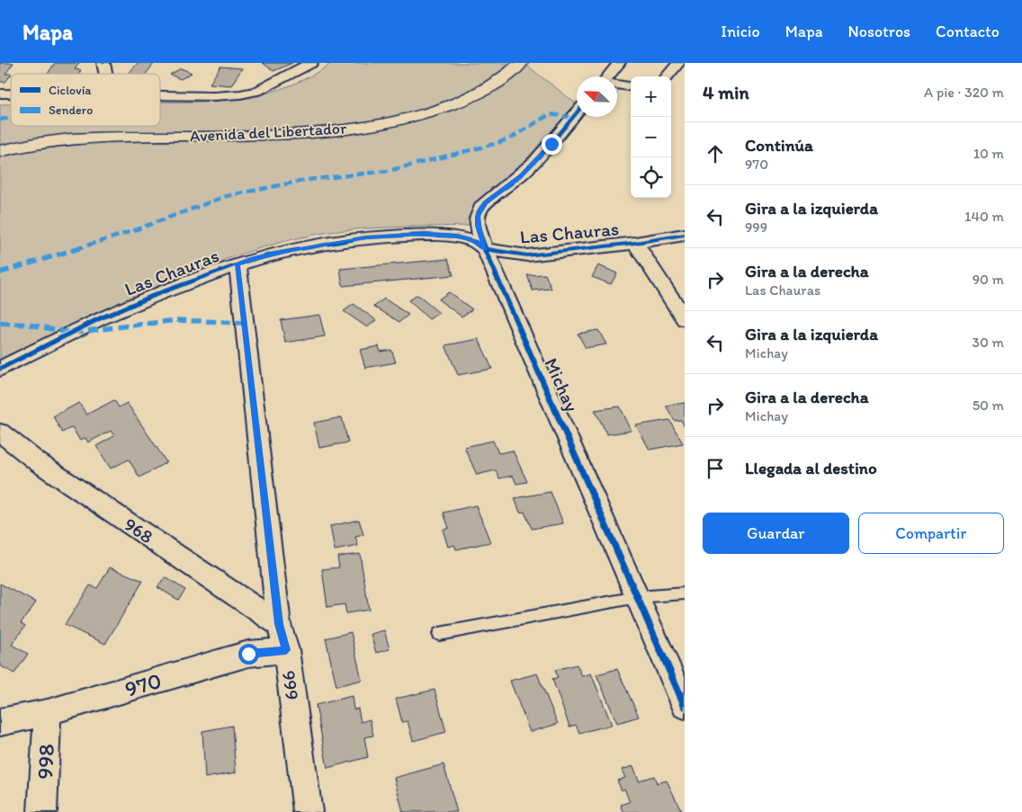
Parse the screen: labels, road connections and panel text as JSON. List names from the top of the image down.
{
  "streets": {
    "main road": ["Avenida del Libertador"],
    "street": [
      "Las Chauras",
      "Michay",
      "968",
      "970",
      "999",
      "998"
    ]
  },
  "crossings": [
    ["Las Chauras", "Michay"],
    ["Las Chauras", "999"],
    ["968", "999"],
    ["970", "999"],
    ["970", "998"]
  ],
  "legend": ["Ciclovía", "Sendero"],
  "north": "top left",
  "page": {
    "header": "Mapa",
    "nav": [
      "Inicio",
      "Mapa",
      "Nosotros",
      "Contacto"
    ],
    "heading": ["4 min", "A pie · 320 m"],
    "map_buttons": ["+", "−"],
    "list": [
      ["Continúa", "970", "10 m"],
      ["Gira a la izquierda", "999", "140 m"],
      ["Gira a la derecha", "Las Chauras", "90 m"],
      ["Gira a la izquierda", "Michay", "30 m"],
      ["Gira a la derecha", "Michay", "50 m"],
      "Llegada al destino"
    ],
    "buttons": ["Guardar", "Compartir"]
  }
}
